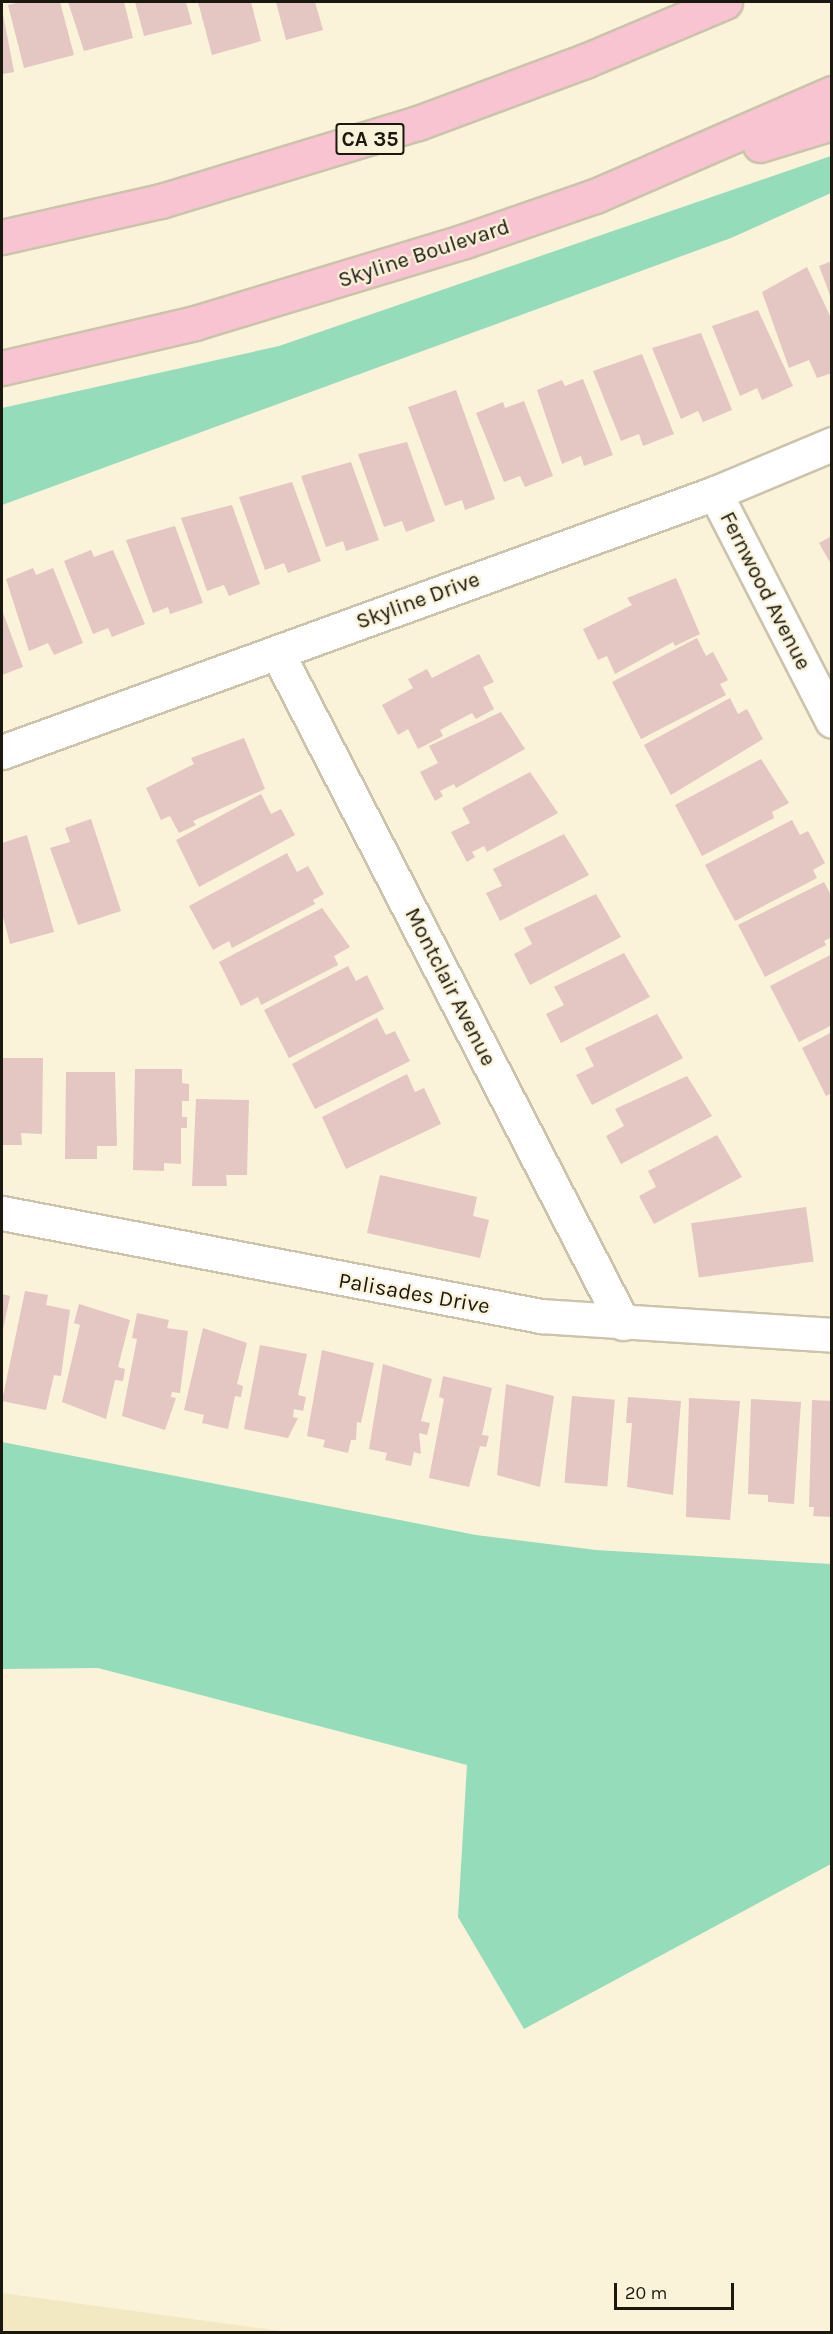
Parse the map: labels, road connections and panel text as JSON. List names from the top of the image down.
{
  "streets": {
    "main road": ["CA 35", "Skyline Boulevard"],
    "street": [
      "Fernwood Avenue",
      "Skyline Drive",
      "Montclair Avenue",
      "Palisades Drive"
    ]
  },
  "crossings": [
    ["Fernwood Avenue", "Skyline Drive"],
    ["Skyline Drive", "Montclair Avenue"],
    ["Montclair Avenue", "Palisades Drive"]
  ],
  "scale_bar": "20 m"
}
